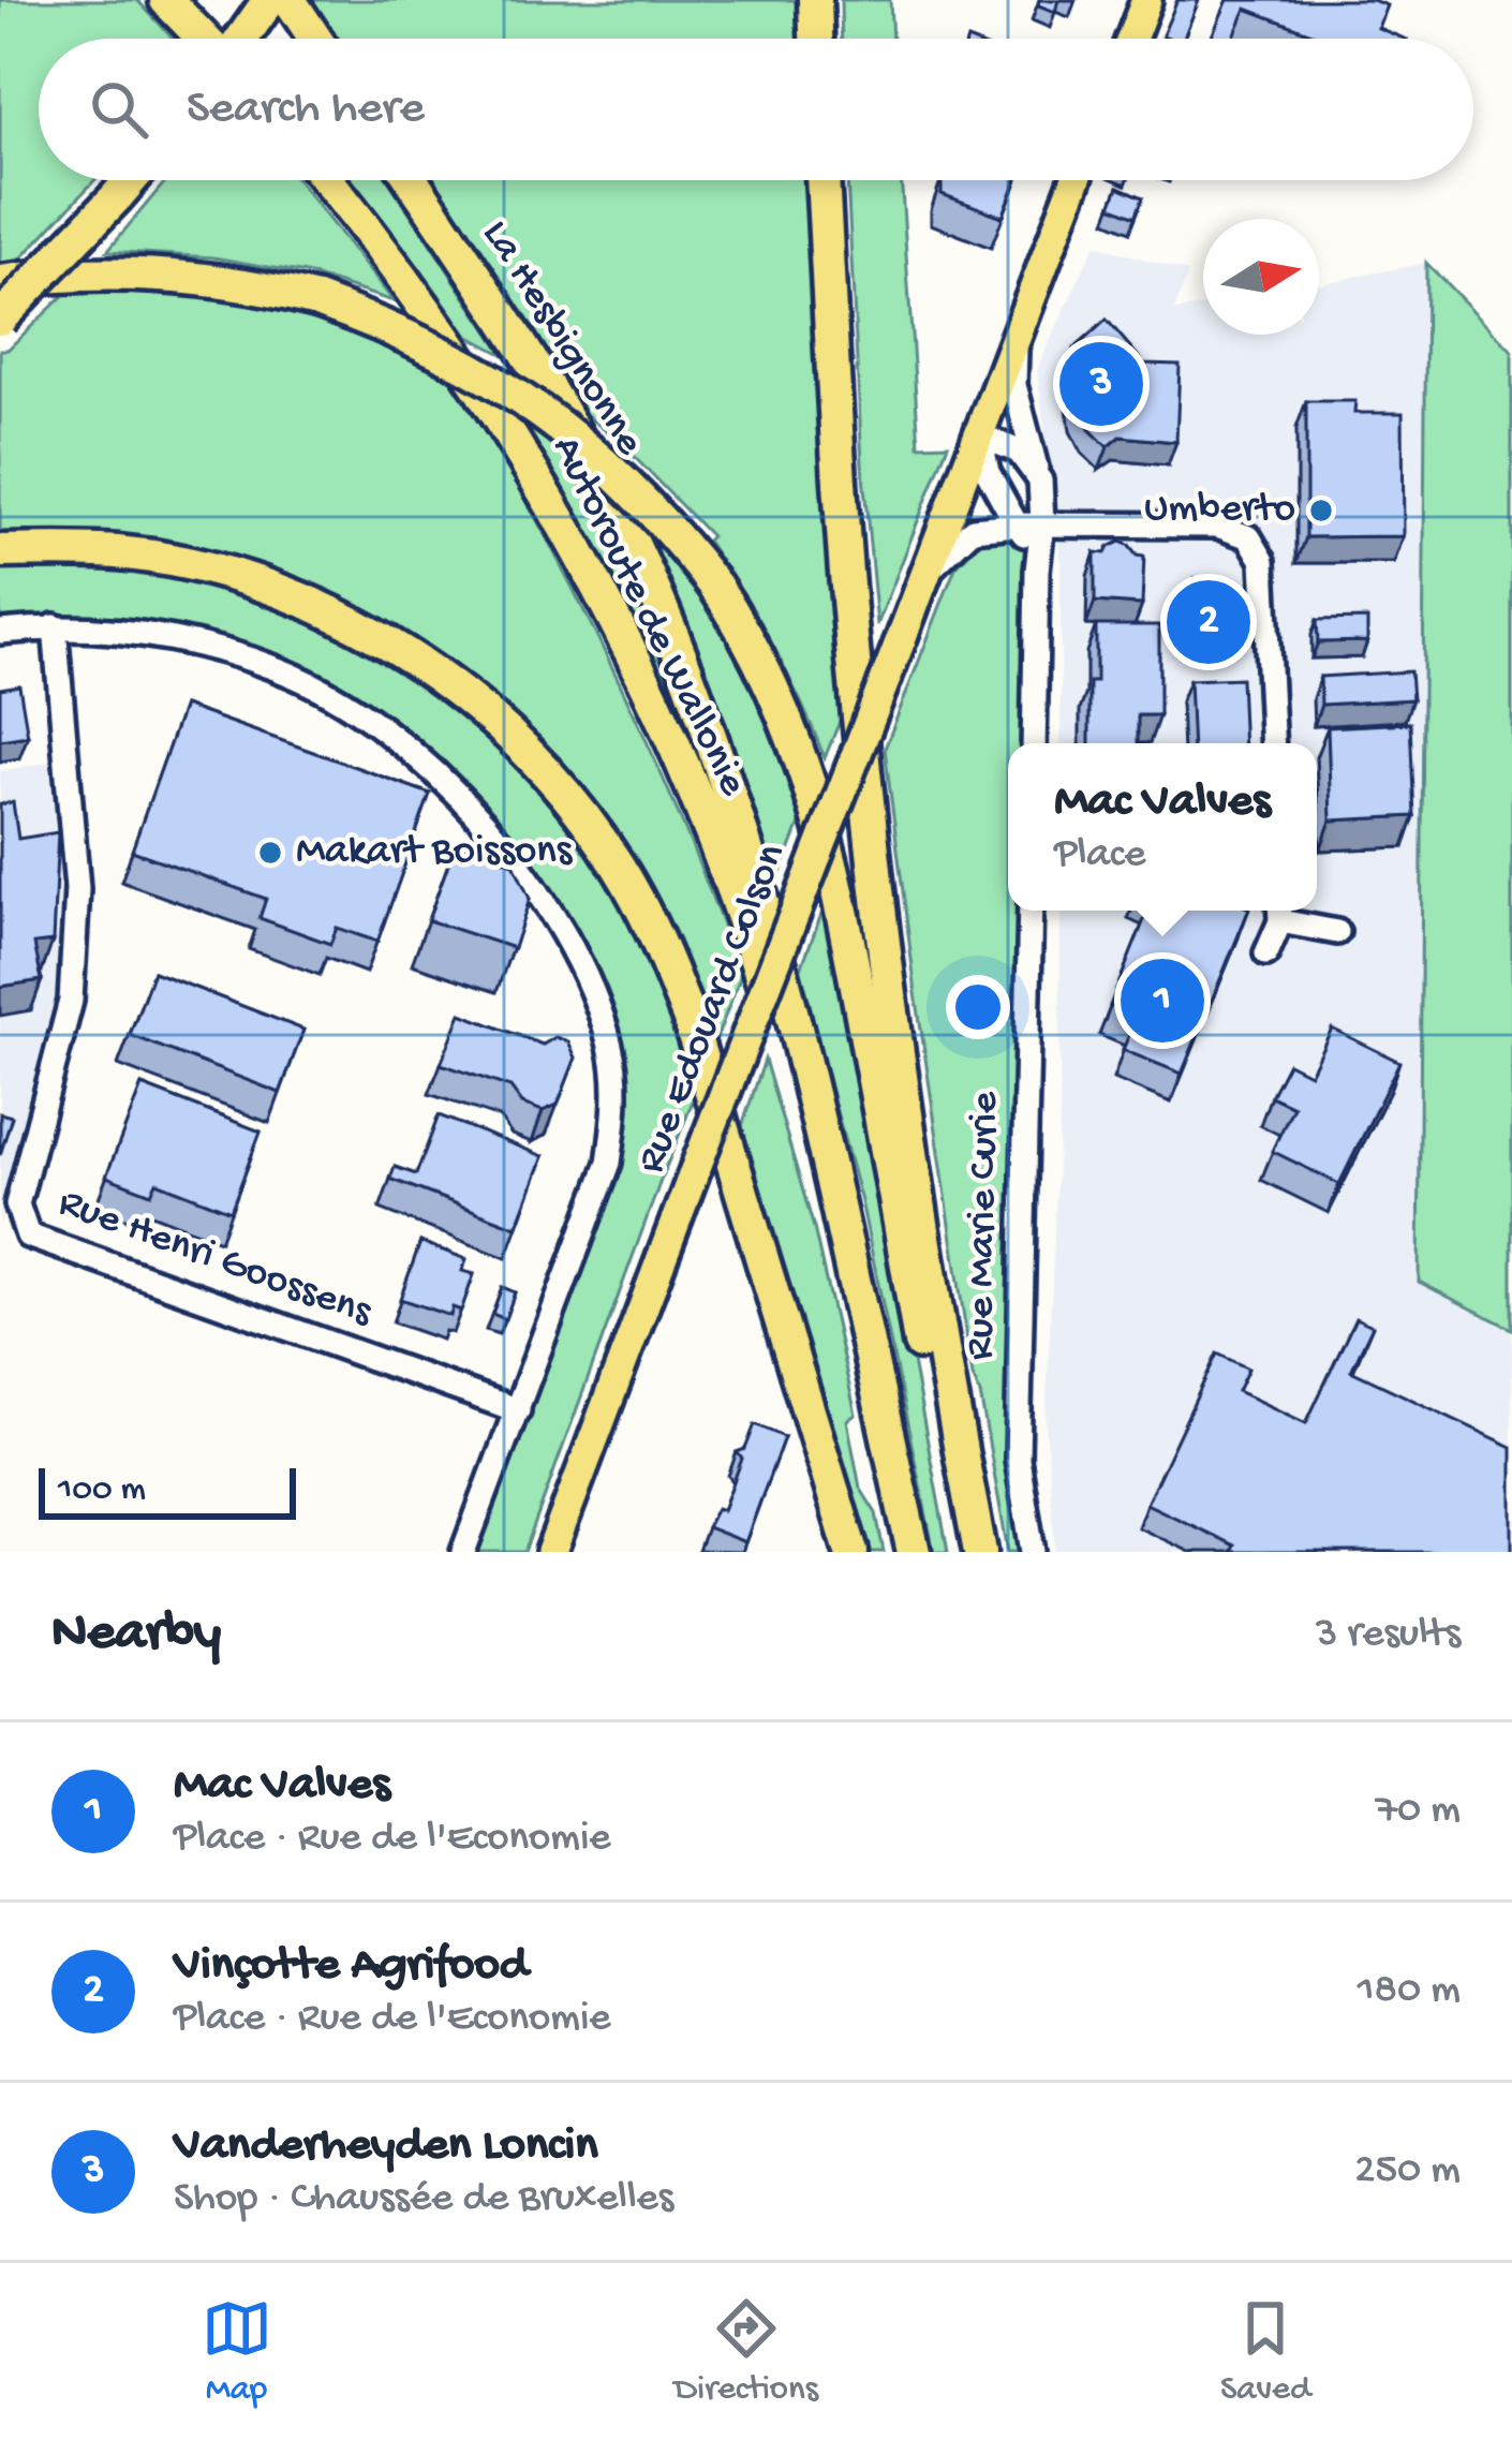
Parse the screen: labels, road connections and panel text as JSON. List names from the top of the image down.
{
  "streets": {
    "highway": ["La Hesbignonne", "Autoroute de Wallonie"],
    "main road": ["Rue Edouard Colson"],
    "street": ["Rue Marie Curie", "Rue Henri Goossens"]
  },
  "crossings": [
    ["La Hesbignonne", "Autoroute de Wallonie"]
  ],
  "places": ["Umberto", "Makart Boissons"],
  "scale_bar": "100 m",
  "north": "right",
  "page": {
    "search": "Search here",
    "pins": ["3", "2", "1"],
    "popup": ["Mac Valves", "Place"],
    "scale": "100 m",
    "heading": ["Nearby", "3 results"],
    "list": [
      {
        "mark": "1",
        "name": "Mac Valves",
        "note": "Place · Rue de l'Economie",
        "value": "70 m"
      },
      {
        "mark": "2",
        "name": "Vinçotte Agrifood",
        "note": "Place · Rue de l'Economie",
        "value": "180 m"
      },
      {
        "mark": "3",
        "name": "Vanderheyden Loncin",
        "note": "Shop · Chaussée de Bruxelles",
        "value": "250 m"
      }
    ],
    "nav": ["Map", "Directions", "Saved"]
  }
}
